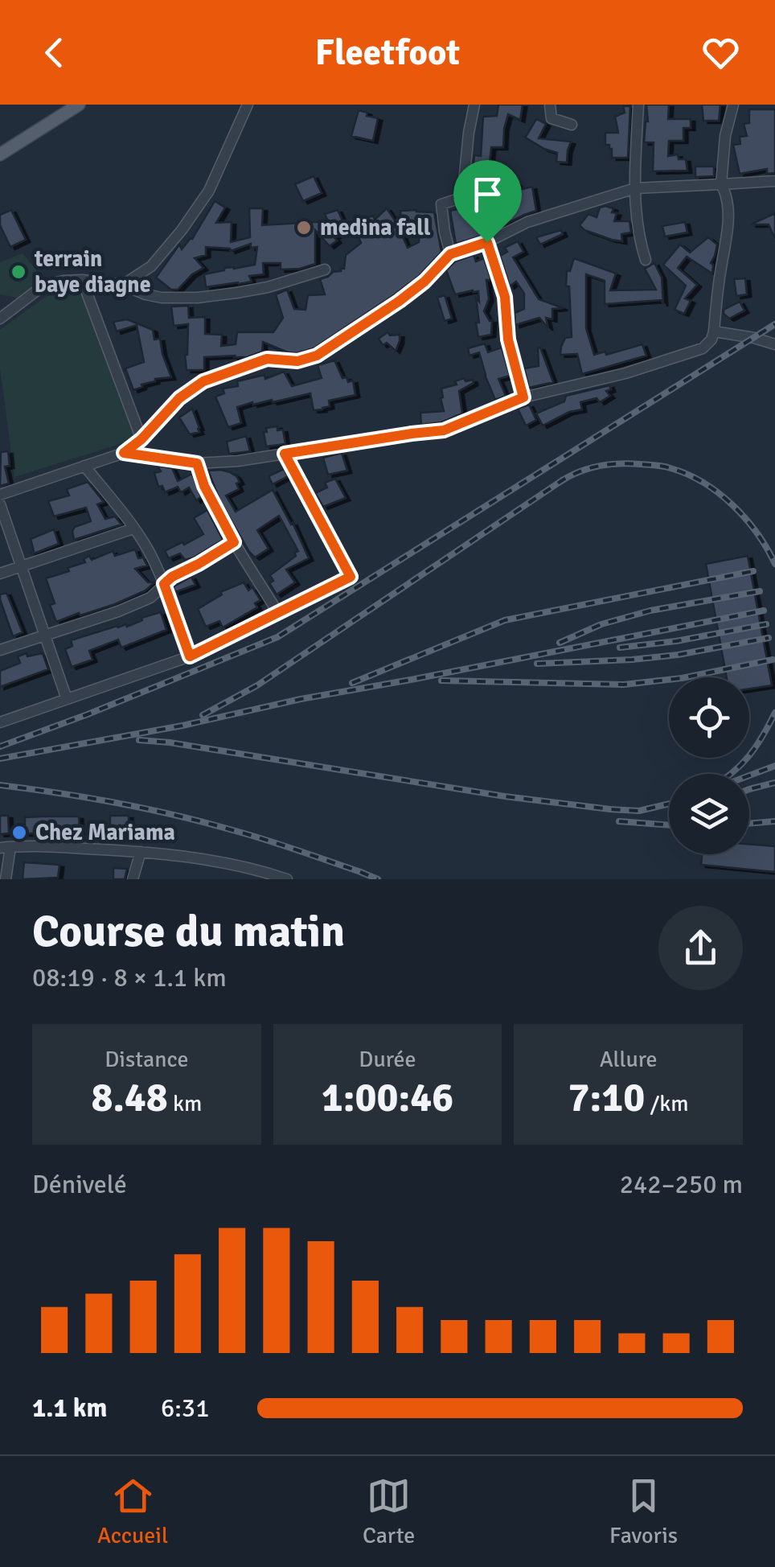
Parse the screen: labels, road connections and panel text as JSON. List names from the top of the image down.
{
  "places": ["medina fall", "terrain baye diagne", "Chez Mariama"],
  "page": {
    "header": "Fleetfoot",
    "heading": ["Course du matin", "08:19 · 8 × 1.1 km"],
    "stats": [
      ["Distance", "8.48 km"],
      ["Durée", "1:00:46"],
      ["Allure", "7:10 /km"]
    ],
    "chart": ["Dénivelé", "242–250 m"],
    "list": [
      {
        "name": "1.1 km",
        "note": "6:31"
      }
    ],
    "tabs": ["Accueil", "Carte", "Favoris"]
  }
}
